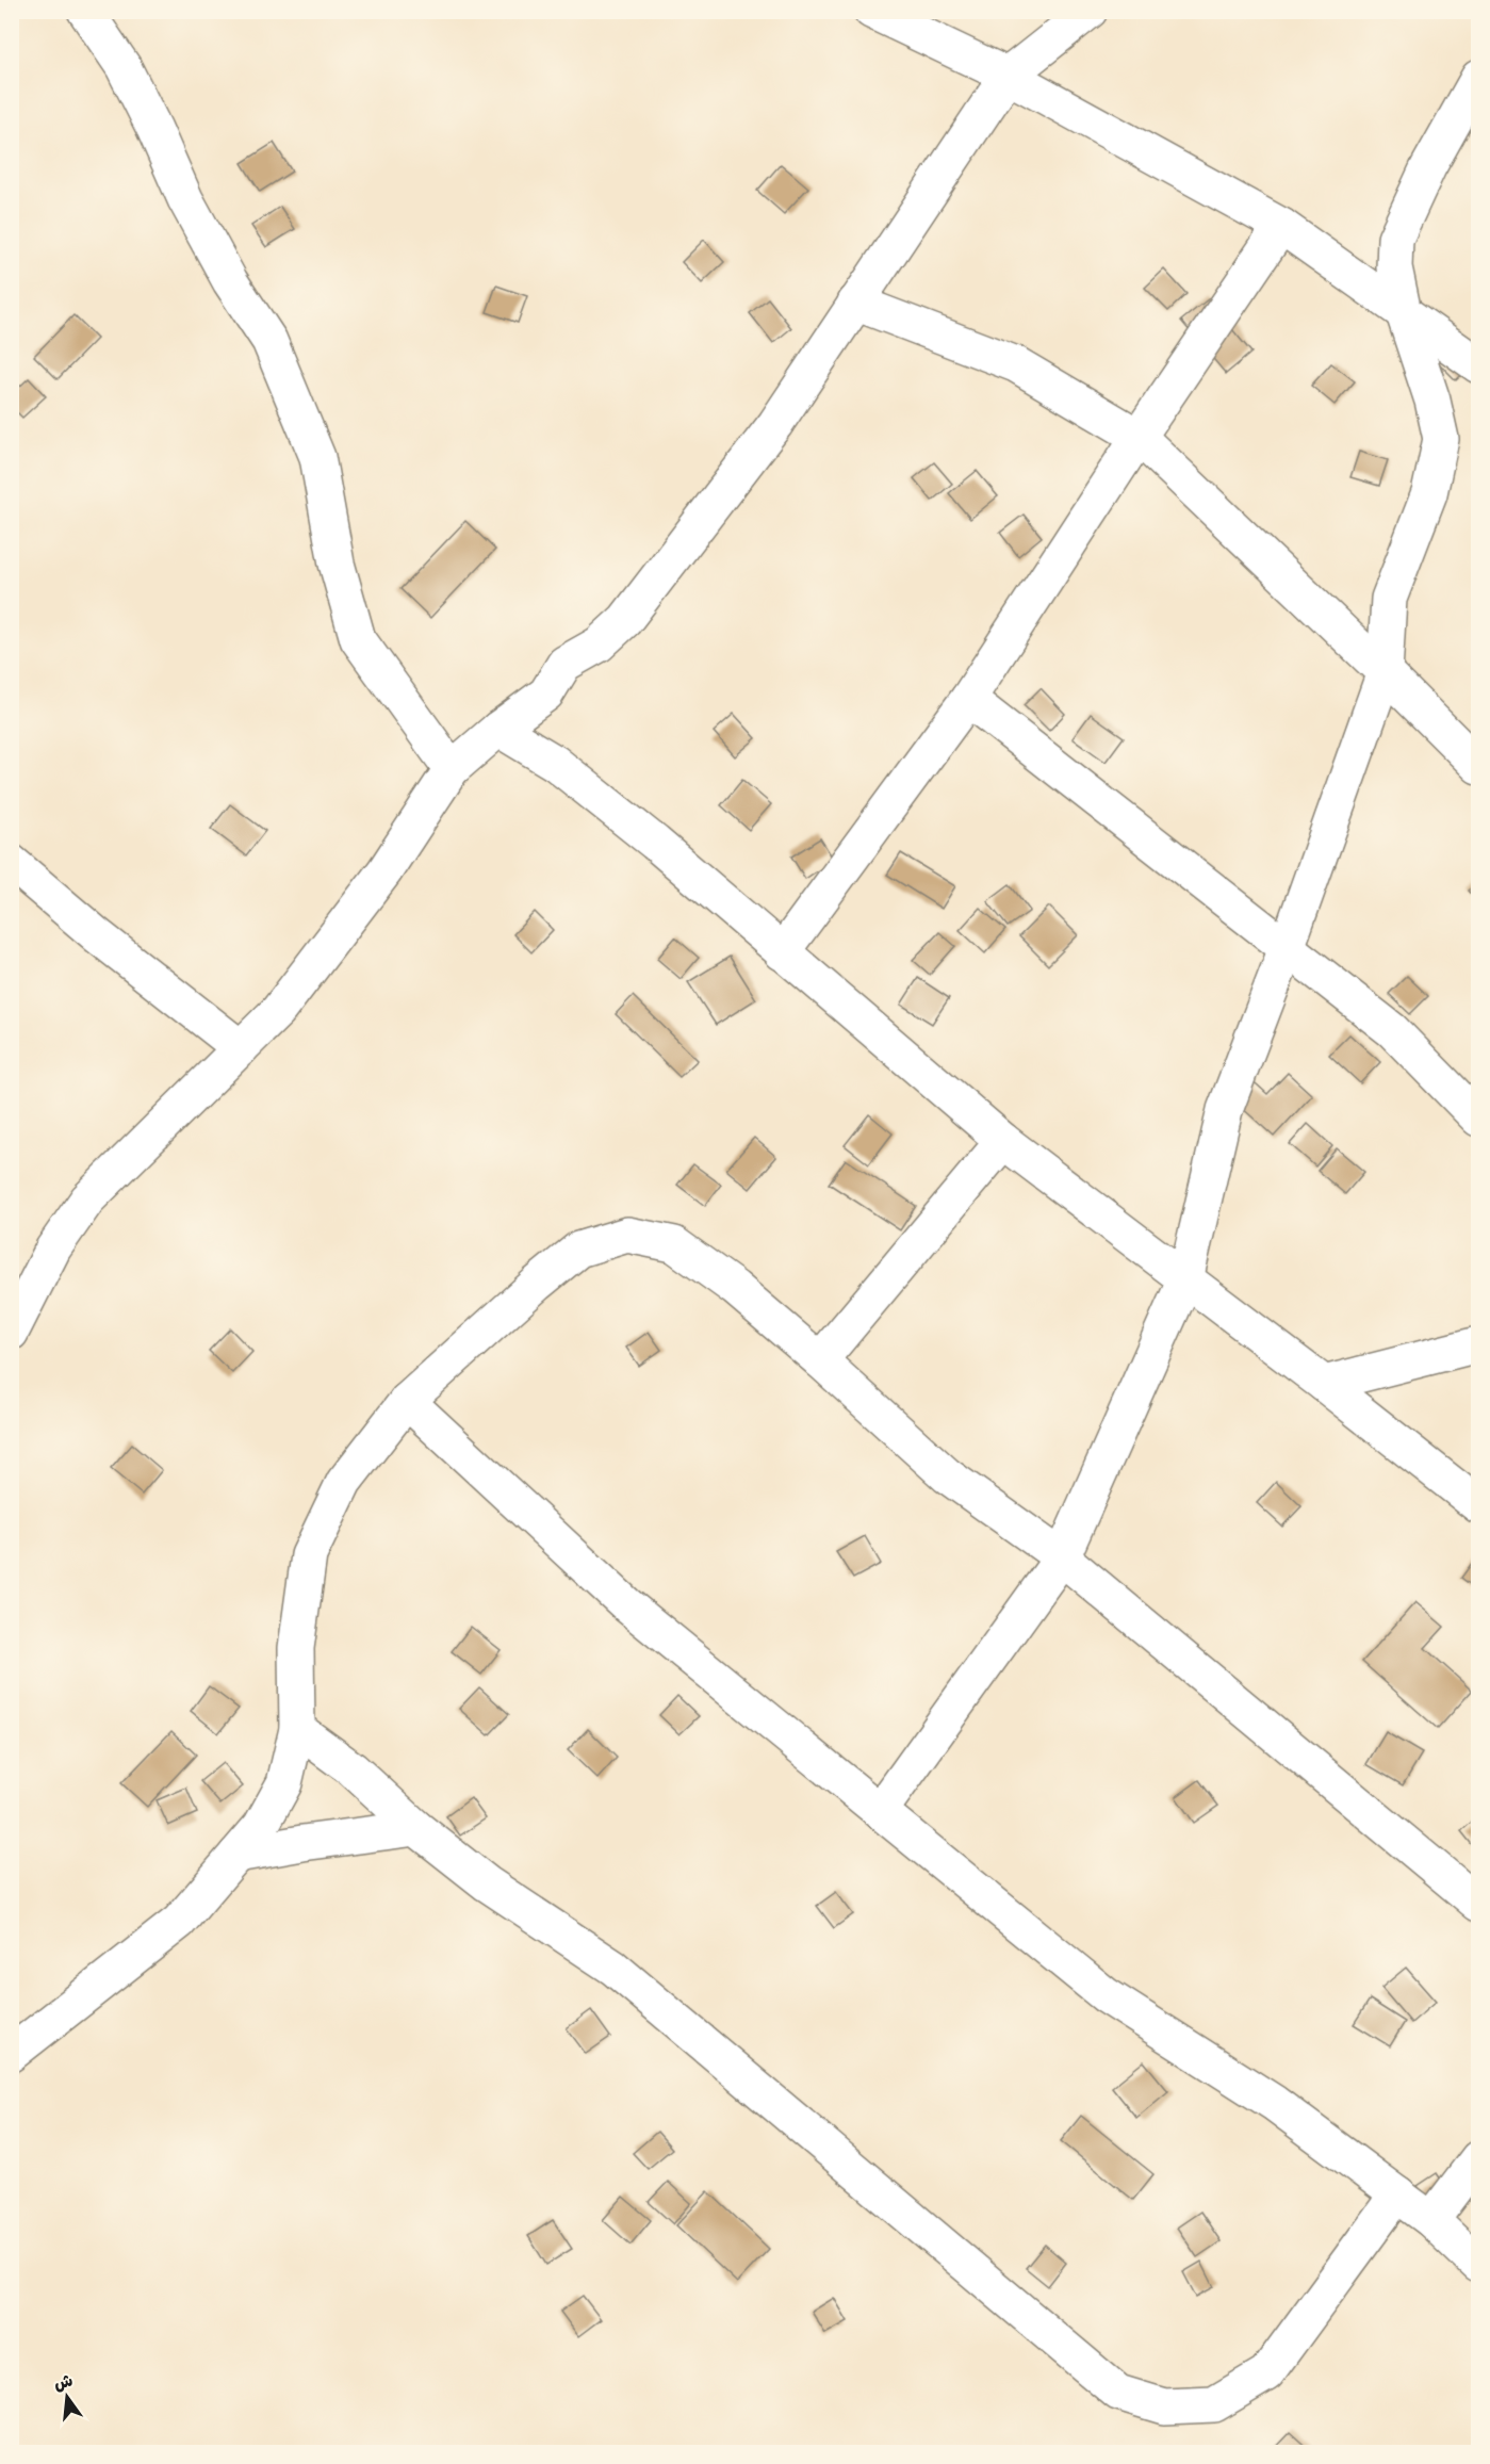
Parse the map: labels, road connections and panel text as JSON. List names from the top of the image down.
{
  "north": "top"
}
